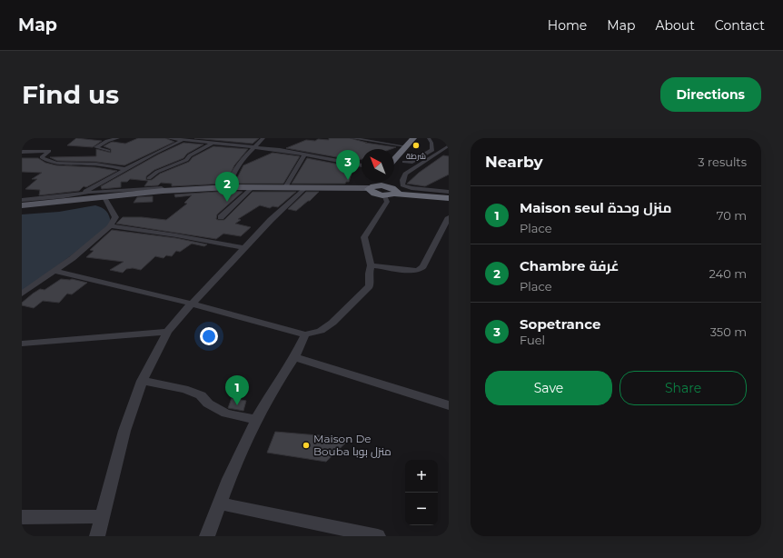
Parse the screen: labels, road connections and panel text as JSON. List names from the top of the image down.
{
  "places": ["شرطة", "Maison De Bouba منزل بوبا"],
  "north": "top left",
  "page": {
    "header": "Map",
    "nav": [
      "Home",
      "Map",
      "About",
      "Contact"
    ],
    "buttons": [
      "Directions",
      ["Save", "Share"]
    ],
    "title": "Find us",
    "heading": ["Nearby", "3 results"],
    "pins": ["3", "2", "1"],
    "list": [
      {
        "mark": "1",
        "name": "Maison seul منزل وحدة",
        "note": "Place",
        "value": "70 m"
      },
      {
        "mark": "2",
        "name": "Chambre غرفة",
        "note": "Place",
        "value": "240 m"
      },
      {
        "mark": "3",
        "name": "Sopetrance",
        "note": "Fuel",
        "value": "350 m"
      }
    ],
    "map_buttons": ["+", "−"]
  }
}
